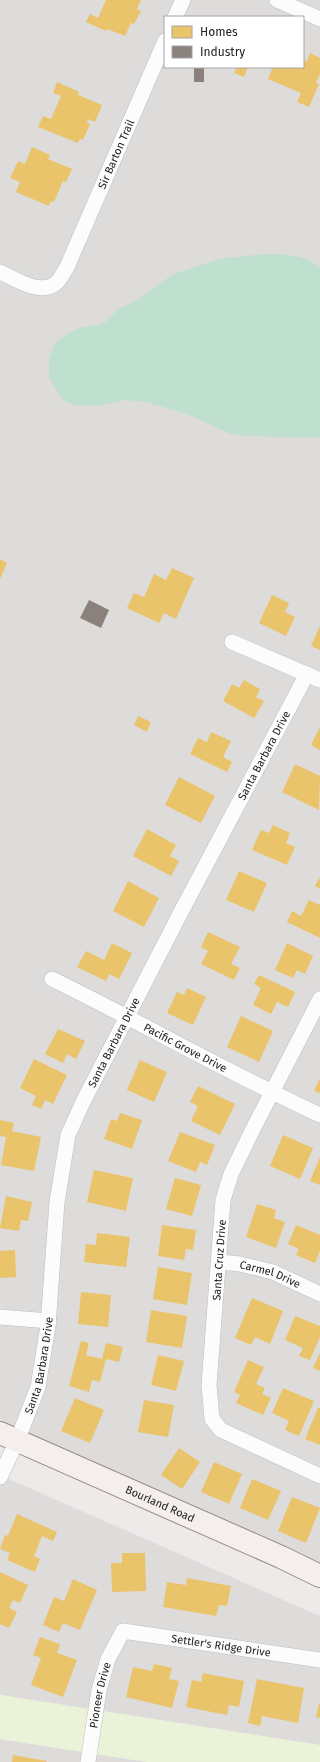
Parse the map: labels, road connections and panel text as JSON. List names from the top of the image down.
{
  "streets": {
    "main road": ["Bourland Road"],
    "street": [
      "Sir Barton Trail",
      "Santa Barbara Drive",
      "Pacific Grove Drive",
      "Santa Cruz Drive",
      "Carmel Drive",
      "Settler's Ridge Drive",
      "Pioneer Drive"
    ]
  },
  "crossings": [
    ["Santa Barbara Drive", "Pacific Grove Drive"],
    ["Santa Barbara Drive", "Bourland Road"],
    ["Pacific Grove Drive", "Santa Cruz Drive"],
    ["Santa Cruz Drive", "Carmel Drive"],
    ["Settler's Ridge Drive", "Pioneer Drive"]
  ],
  "legend": ["Homes", "Industry"]
}
